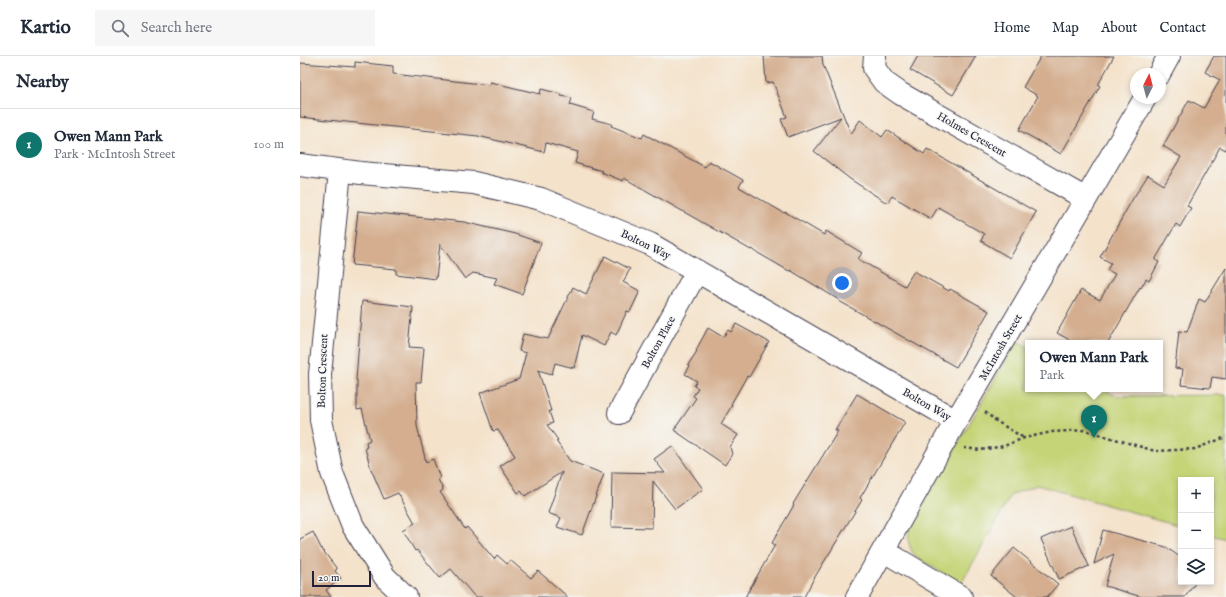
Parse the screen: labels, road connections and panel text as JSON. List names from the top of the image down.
{
  "streets": {
    "street": [
      "Holmes Crescent",
      "Bolton Way",
      "Bolton Place",
      "McIntosh Street",
      "Bolton Crescent"
    ]
  },
  "crossings": [
    ["Holmes Crescent", "McIntosh Street"],
    ["Bolton Way", "Bolton Place"],
    ["Bolton Way", "McIntosh Street"],
    ["Bolton Way", "Bolton Crescent"]
  ],
  "scale_bar": "20 m",
  "north": "top",
  "page": {
    "header": "Kartio",
    "search": "Search here",
    "nav": [
      "Home",
      "Map",
      "About",
      "Contact"
    ],
    "heading": "Nearby",
    "list": [
      {
        "mark": "1",
        "name": "Owen Mann Park",
        "note": "Park · McIntosh Street",
        "value": "100 m"
      }
    ],
    "popup": ["Owen Mann Park", "Park"],
    "pins": "1",
    "map_buttons": ["+", "−"],
    "scale": "20 m"
  }
}
